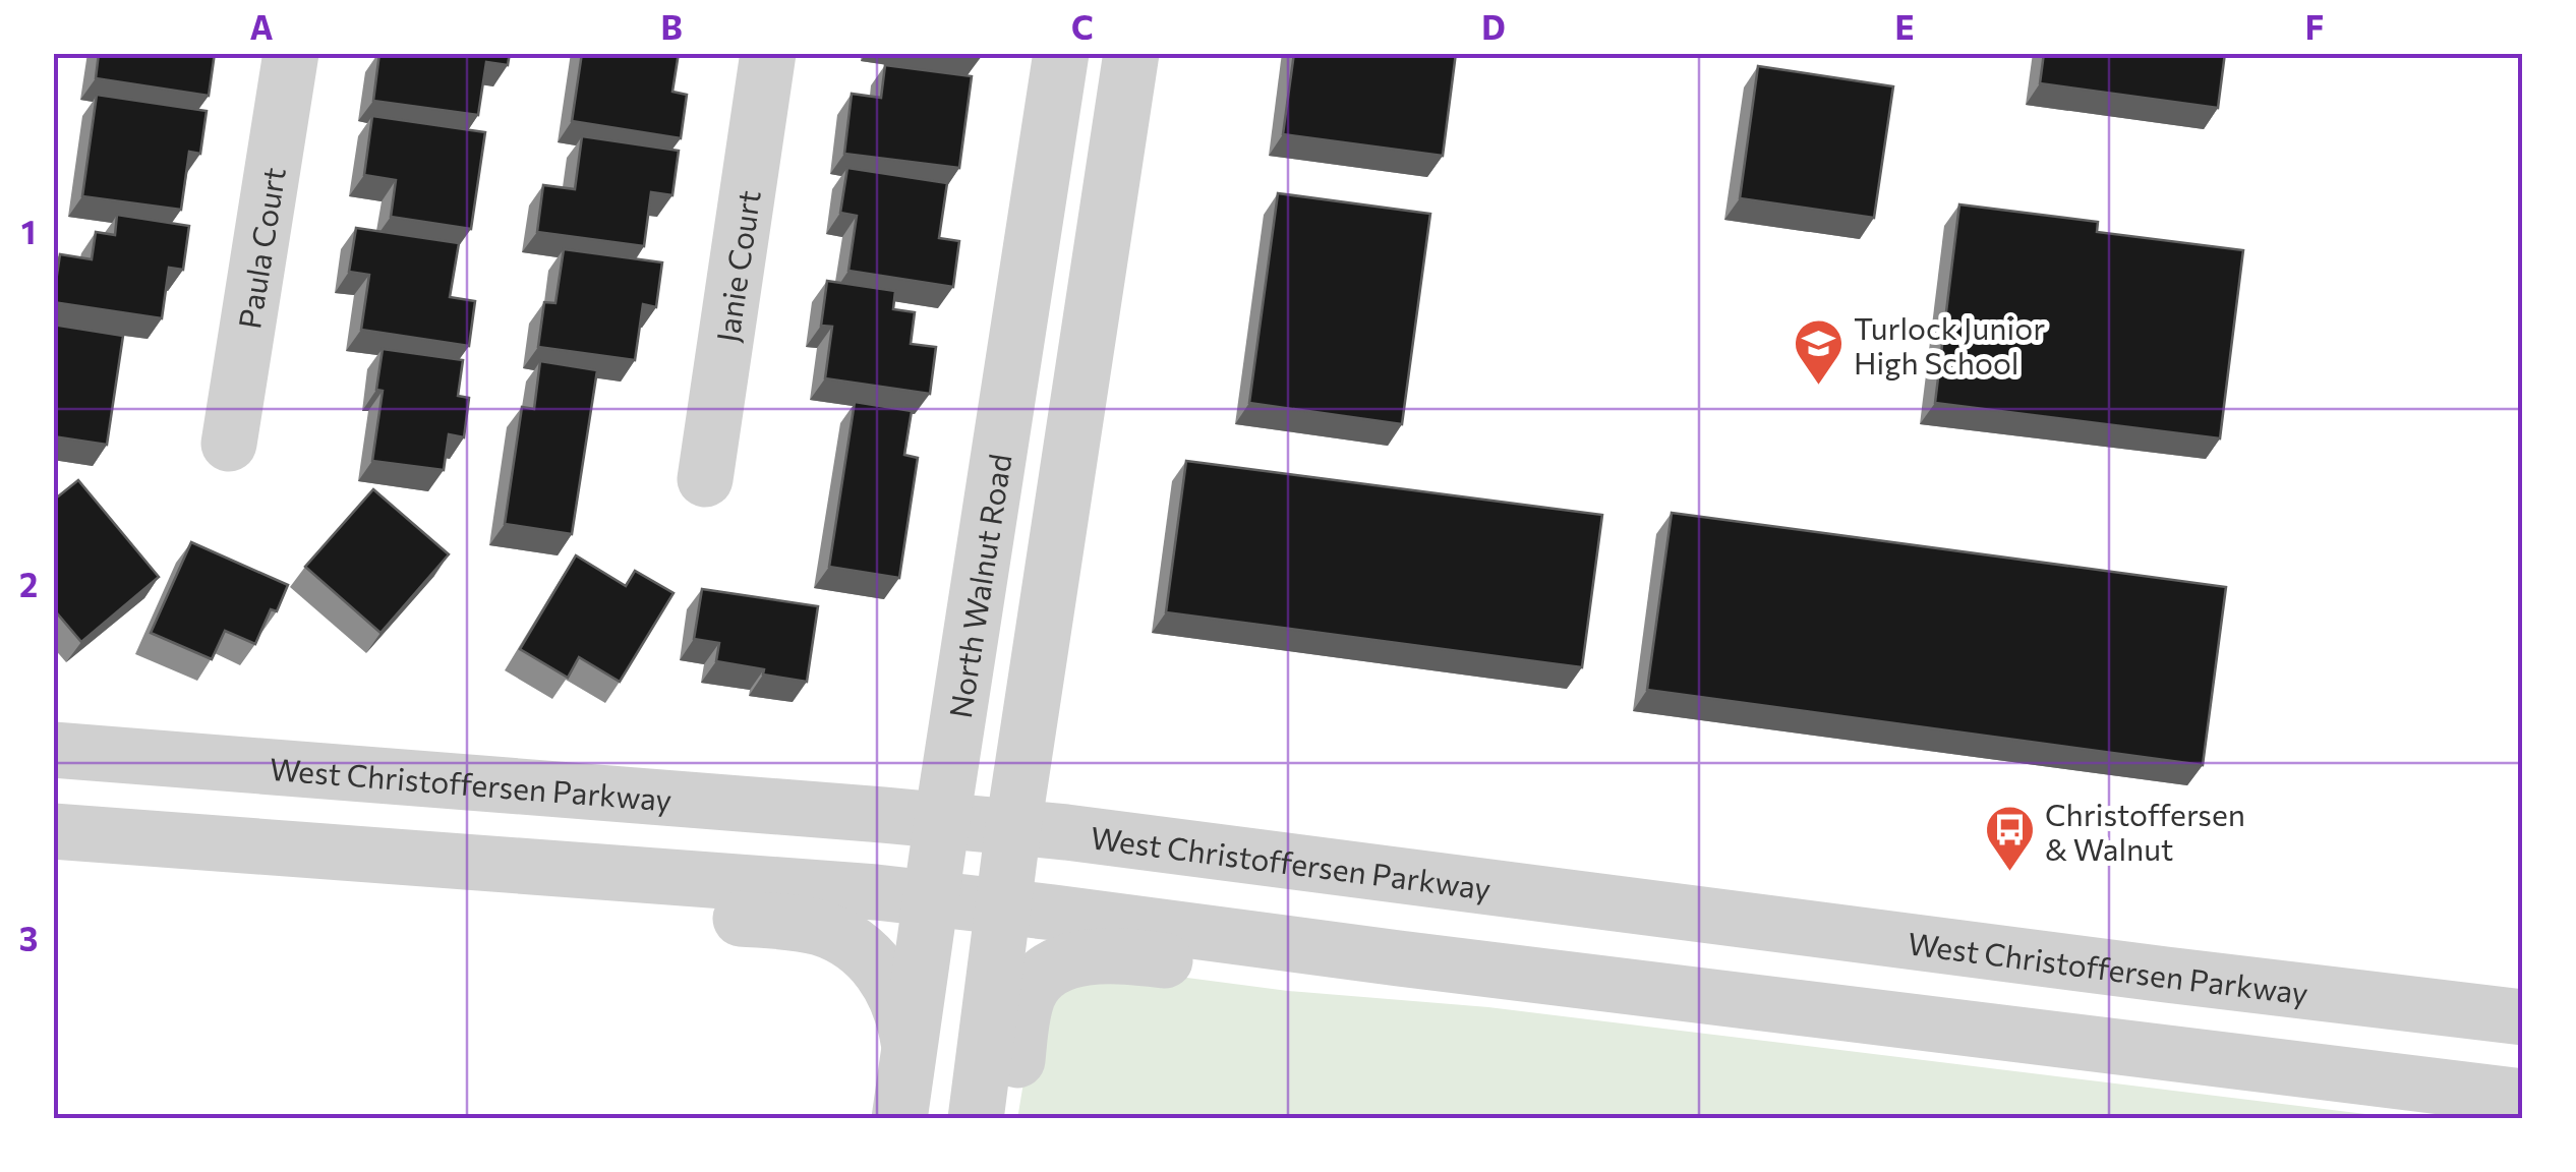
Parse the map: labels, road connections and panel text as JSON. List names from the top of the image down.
{
  "streets": {
    "street": [
      "Paula Court",
      "Janie Court",
      "North Walnut Road",
      "West Christoffersen Parkway"
    ]
  },
  "crossings": [
    ["North Walnut Road", "West Christoffersen Parkway"]
  ],
  "places": {
    "school or university": ["Turlock Junior High School"],
    "bus stop": ["Christoffersen & Walnut"]
  },
  "grid": {
    "columns": [
      "A",
      "B",
      "C",
      "D",
      "E",
      "F"
    ],
    "rows": ["1", "2", "3"]
  }
}
